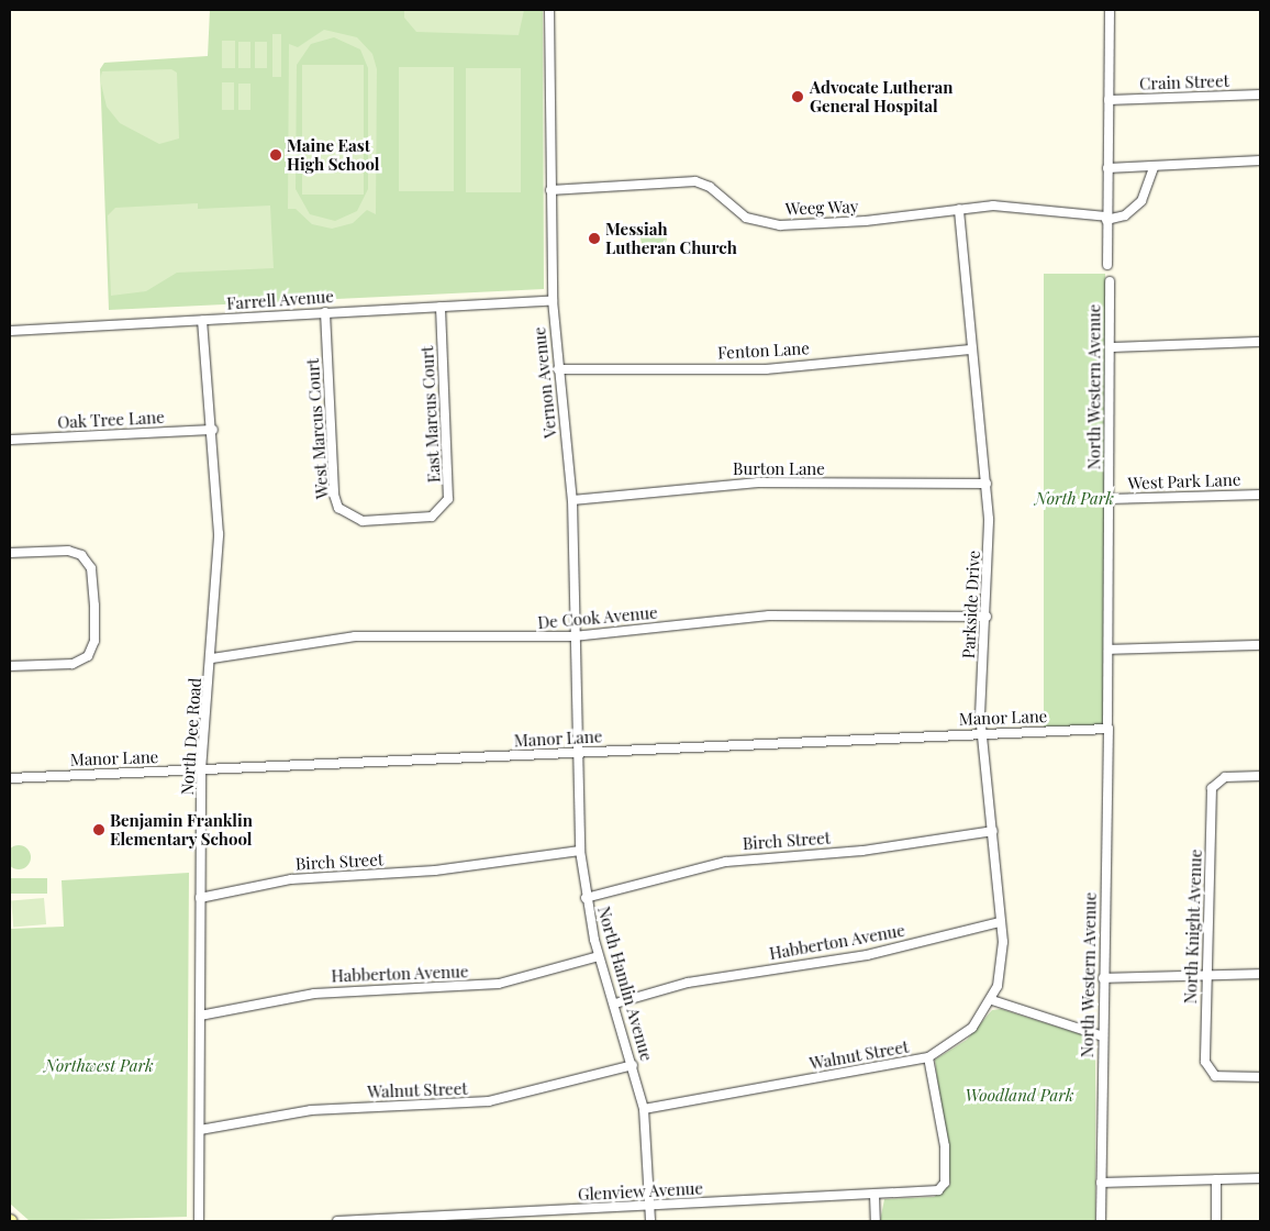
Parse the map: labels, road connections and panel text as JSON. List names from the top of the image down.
{
  "streets": {
    "street": [
      "Crain Street",
      "Weeg Way",
      "Farrell Avenue",
      "Fenton Lane",
      "Vernon Avenue",
      "North Western Avenue",
      "East Marcus Court",
      "Oak Tree Lane",
      "West Marcus Court",
      "Burton Lane",
      "West Park Lane",
      "Parkside Drive",
      "De Cook Avenue",
      "Manor Lane",
      "North Dee Road",
      "Birch Street",
      "North Knight Avenue",
      "Habberton Avenue",
      "North Hamlin Avenue",
      "Walnut Street",
      "Glenview Avenue"
    ]
  },
  "crossings": [
    ["Weeg Way", "Vernon Avenue"],
    ["Weeg Way", "Parkside Drive"],
    ["Farrell Avenue", "Vernon Avenue"],
    ["Farrell Avenue", "East Marcus Court"],
    ["Farrell Avenue", "West Marcus Court"],
    ["Farrell Avenue", "North Dee Road"],
    ["Fenton Lane", "Vernon Avenue"],
    ["Fenton Lane", "Parkside Drive"],
    ["Vernon Avenue", "Burton Lane"],
    ["Vernon Avenue", "De Cook Avenue"],
    ["Vernon Avenue", "Manor Lane"],
    ["Vernon Avenue", "North Hamlin Avenue"],
    ["North Western Avenue", "West Park Lane"],
    ["North Western Avenue", "Manor Lane"],
    ["East Marcus Court", "West Marcus Court"],
    ["Oak Tree Lane", "North Dee Road"],
    ["Burton Lane", "Parkside Drive"],
    ["Parkside Drive", "De Cook Avenue"],
    ["Parkside Drive", "Manor Lane"],
    ["Parkside Drive", "Birch Street"],
    ["Parkside Drive", "Habberton Avenue"],
    ["Parkside Drive", "Walnut Street"],
    ["De Cook Avenue", "North Dee Road"],
    ["Manor Lane", "North Dee Road"],
    ["Manor Lane", "North Hamlin Avenue"],
    ["North Dee Road", "Birch Street"],
    ["North Dee Road", "Habberton Avenue"],
    ["North Dee Road", "Walnut Street"],
    ["Birch Street", "North Hamlin Avenue"],
    ["Habberton Avenue", "North Hamlin Avenue"],
    ["North Hamlin Avenue", "Walnut Street"],
    ["North Hamlin Avenue", "Glenview Avenue"],
    ["Walnut Street", "Glenview Avenue"]
  ],
  "parks": ["North Park", "Northwest Park", "Woodland Park"],
  "places": [
    "Advocate Lutheran General Hospital",
    "Maine East High School",
    "Messiah Lutheran Church",
    "Benjamin Franklin Elementary School"
  ]
}
